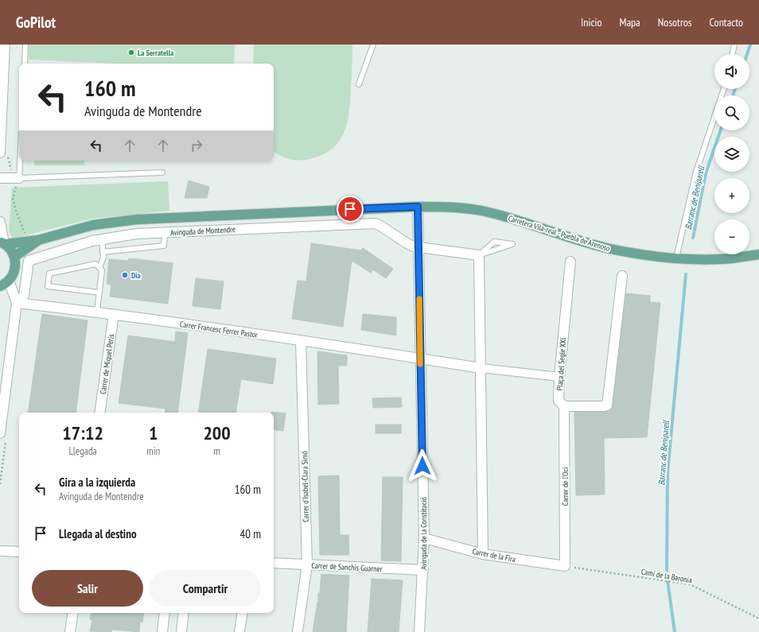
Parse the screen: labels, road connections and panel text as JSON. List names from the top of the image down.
{
  "streets": {
    "main road": ["Avinguda de Montendre", "Carretera Vila-real - Puebla de Arenoso"],
    "street": [
      "Carrer Francesc Ferrer Pastor",
      "Carrer de Miquel Peris",
      "Plaça del Segle XXI",
      "Carrer d'Isabel-Clara Simó",
      "Carrer de l'Oci",
      "Avinguda de la Constitució",
      "Carrer de la Fira",
      "Carrer de Sanchis Guarner"
    ],
    "path": ["Camí de la Baronia"]
  },
  "crossings": [
    ["Avinguda de Montendre", "Carretera Vila-real - Puebla de Arenoso"],
    ["Avinguda de Montendre", "Carrer Francesc Ferrer Pastor"],
    ["Avinguda de Montendre", "Avinguda de la Constitució"],
    ["Carretera Vila-real - Puebla de Arenoso", "Avinguda de la Constitució"],
    ["Carrer Francesc Ferrer Pastor", "Carrer de Miquel Peris"],
    ["Carrer Francesc Ferrer Pastor", "Carrer d'Isabel-Clara Simó"],
    ["Carrer Francesc Ferrer Pastor", "Avinguda de la Constitució"],
    ["Plaça del Segle XXI", "Carrer de l'Oci"],
    ["Carrer d'Isabel-Clara Simó", "Carrer de Sanchis Guarner"],
    ["Carrer de l'Oci", "Carrer de la Fira"],
    ["Carrer de l'Oci", "Camí de la Baronia"],
    ["Avinguda de la Constitució", "Carrer de la Fira"],
    ["Avinguda de la Constitució", "Carrer de Sanchis Guarner"],
    ["Carrer de la Fira", "Camí de la Baronia"]
  ],
  "water": ["Barranc de Beniparell"],
  "places": ["La Serratella", "Dia"],
  "page": {
    "header": "GoPilot",
    "nav": [
      "Inicio",
      "Mapa",
      "Nosotros",
      "Contacto"
    ],
    "map_buttons": ["+", "−"],
    "turn": ["160 m", "Avinguda de Montendre"],
    "eta": [
      "17:12",
      "Llegada",
      "1",
      "min",
      "200",
      "m"
    ],
    "list": [
      {
        "name": "Gira a la izquierda",
        "note": "Avinguda de Montendre",
        "value": "160 m"
      },
      {
        "name": "Llegada al destino",
        "value": "40 m"
      }
    ],
    "buttons": ["Salir", "Compartir"]
  }
}
